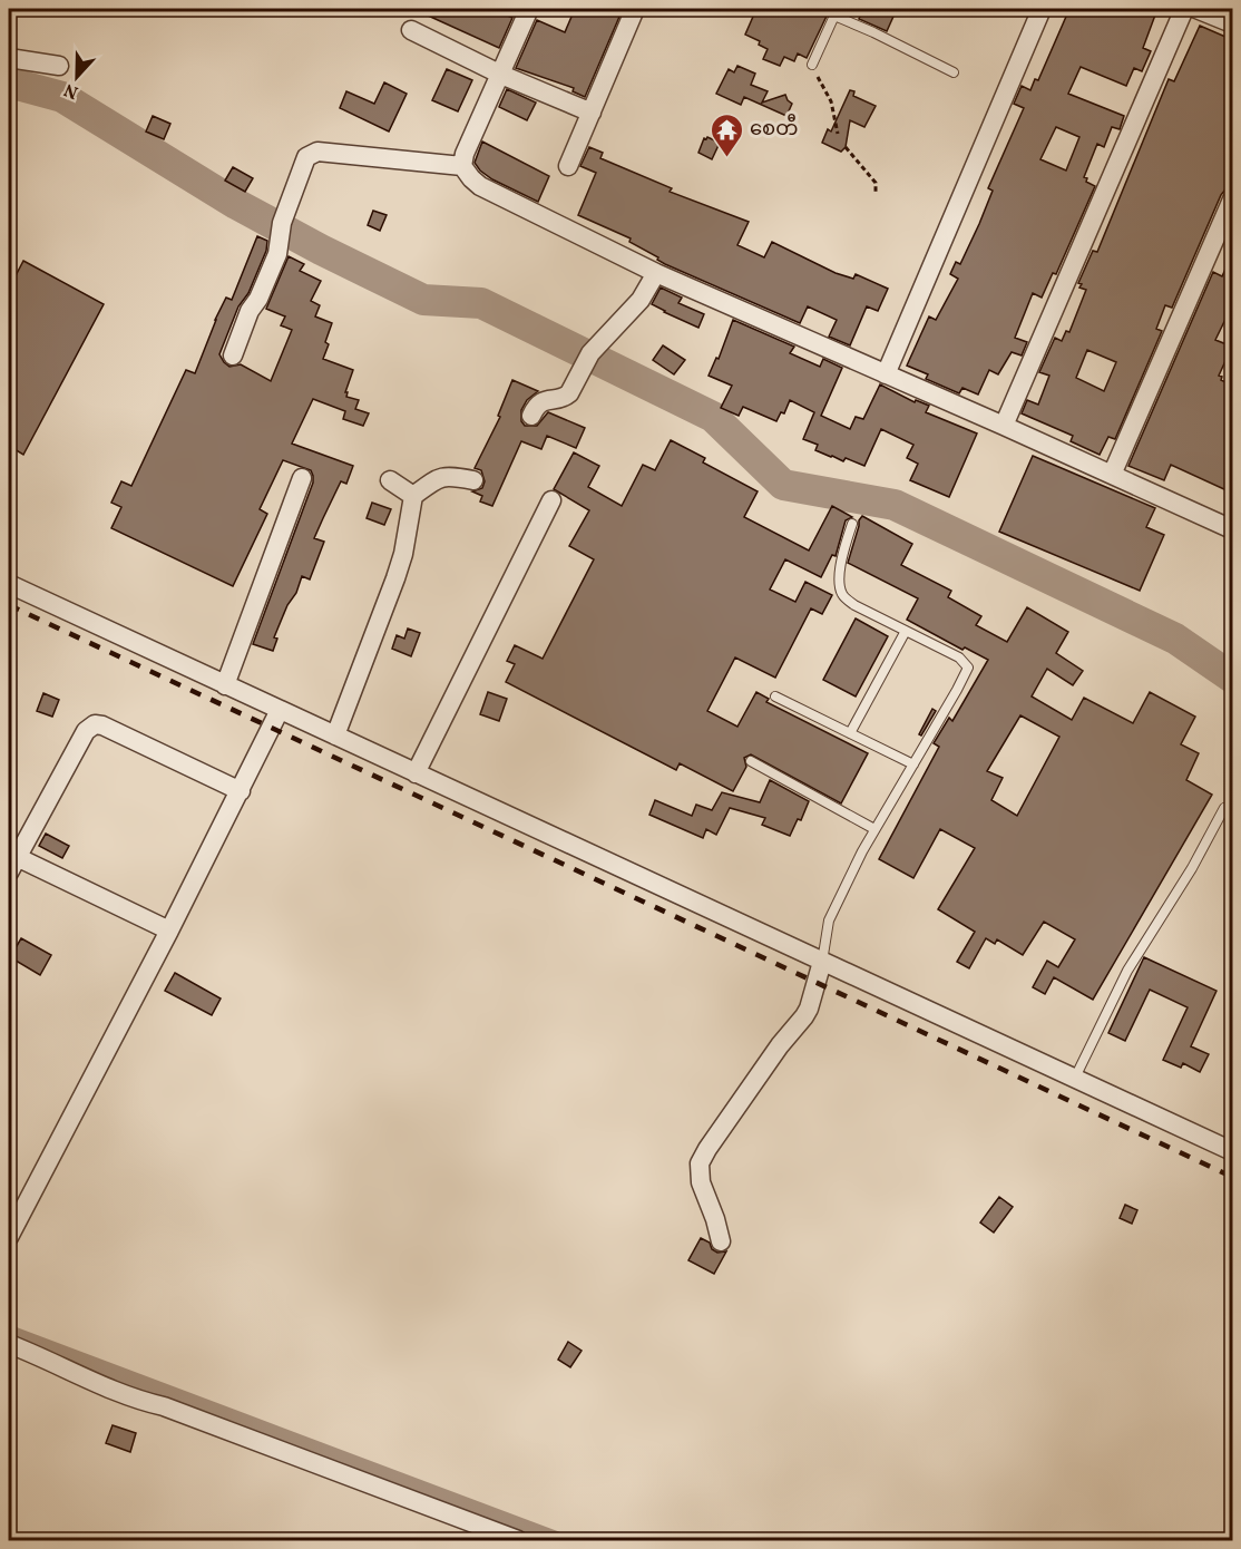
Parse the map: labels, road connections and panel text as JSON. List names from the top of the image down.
{
  "places": {
    "temple": ["စေတီ"]
  },
  "north": "bottom"
}
